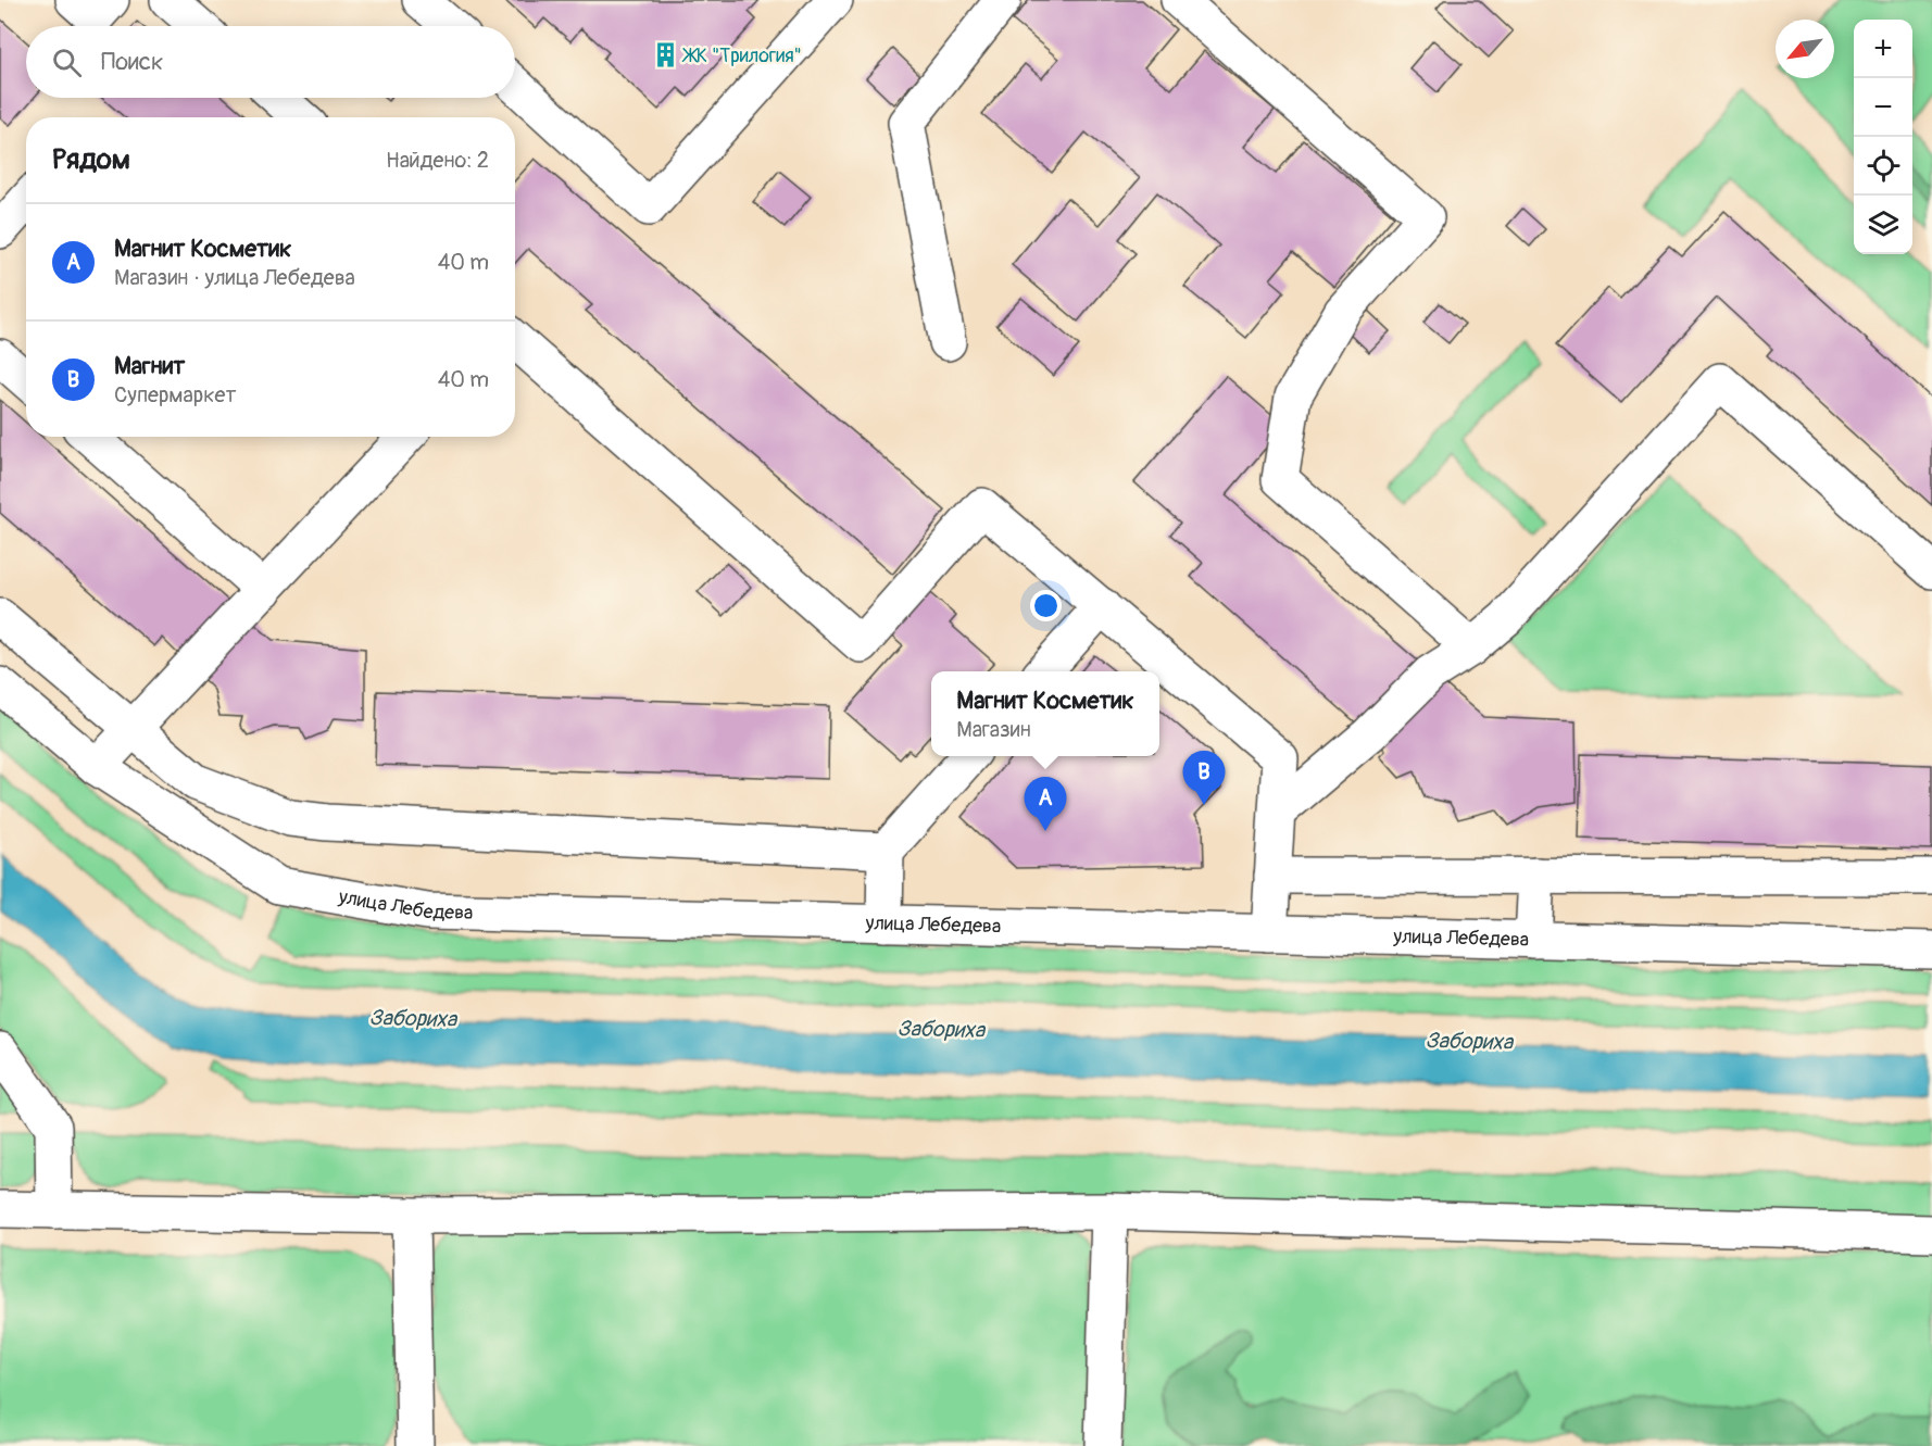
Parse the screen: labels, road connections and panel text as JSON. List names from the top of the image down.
{
  "streets": {
    "street": ["улица Лебедева"]
  },
  "water": ["Забориха"],
  "places": {
    "building": ["ЖК \"Трилогия\""]
  },
  "north": "bottom left",
  "page": {
    "map_buttons": ["+", "−"],
    "search": "Поиск",
    "heading": ["Рядом", "Найдено: 2"],
    "list": [
      {
        "mark": "A",
        "name": "Магнит Косметик",
        "note": "Магазин · улица Лебедева",
        "value": "40 m"
      },
      {
        "mark": "B",
        "name": "Магнит",
        "note": "Супермаркет",
        "value": "40 m"
      }
    ],
    "popup": ["Магнит Косметик", "Магазин"],
    "pins": ["B", "A"]
  }
}
